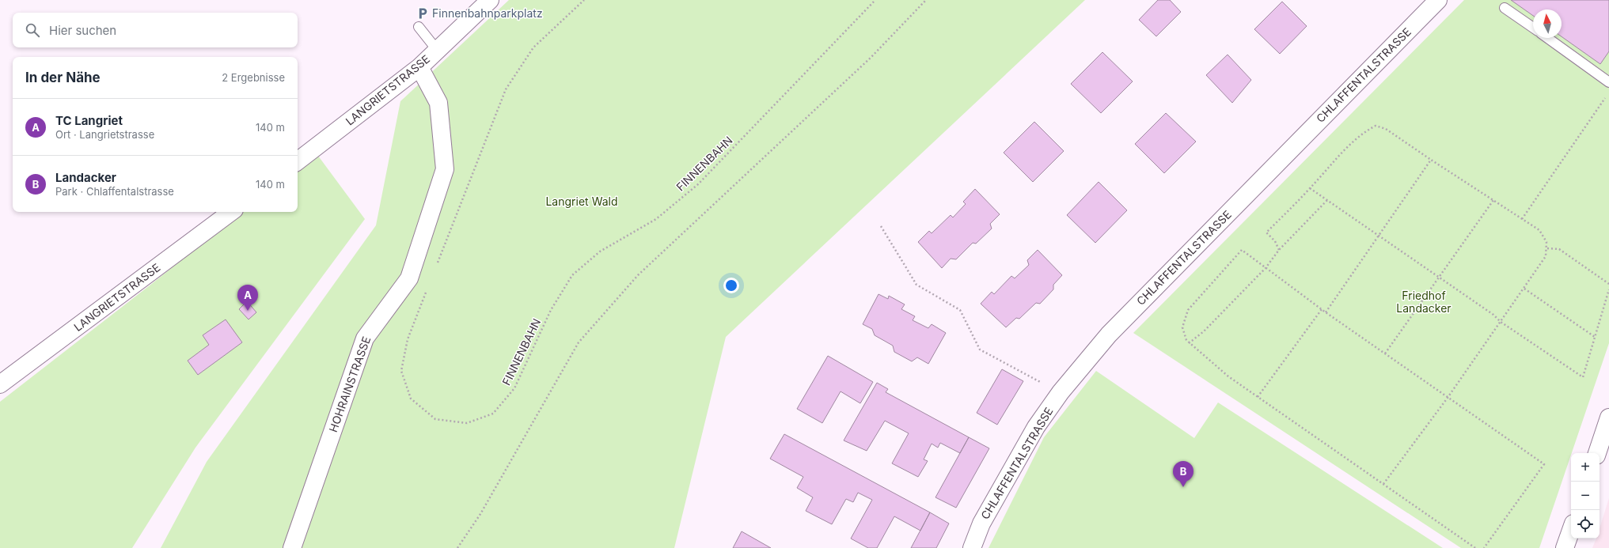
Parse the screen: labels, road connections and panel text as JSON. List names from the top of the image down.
{
  "streets": {
    "street": ["CHLAFFENTALSTRASSE", "LANGRIETSTRASSE", "HOHRAINSTRASSE"],
    "path": ["FINNENBAHN"]
  },
  "crossings": [
    ["LANGRIETSTRASSE", "HOHRAINSTRASSE"]
  ],
  "parks": ["Langriet Wald", "Friedhof Landacker"],
  "places": {
    "parking": ["Finnenbahnparkplatz"]
  },
  "north": "top",
  "page": {
    "search": "Hier suchen",
    "heading": ["In der Nähe", "2 Ergebnisse"],
    "list": [
      {
        "mark": "A",
        "name": "TC Langriet",
        "note": "Ort · Langrietstrasse",
        "value": "140 m"
      },
      {
        "mark": "B",
        "name": "Landacker",
        "note": "Park · Chlaffentalstrasse",
        "value": "140 m"
      }
    ],
    "pins": ["A", "B"],
    "map_buttons": ["+", "−"]
  }
}
